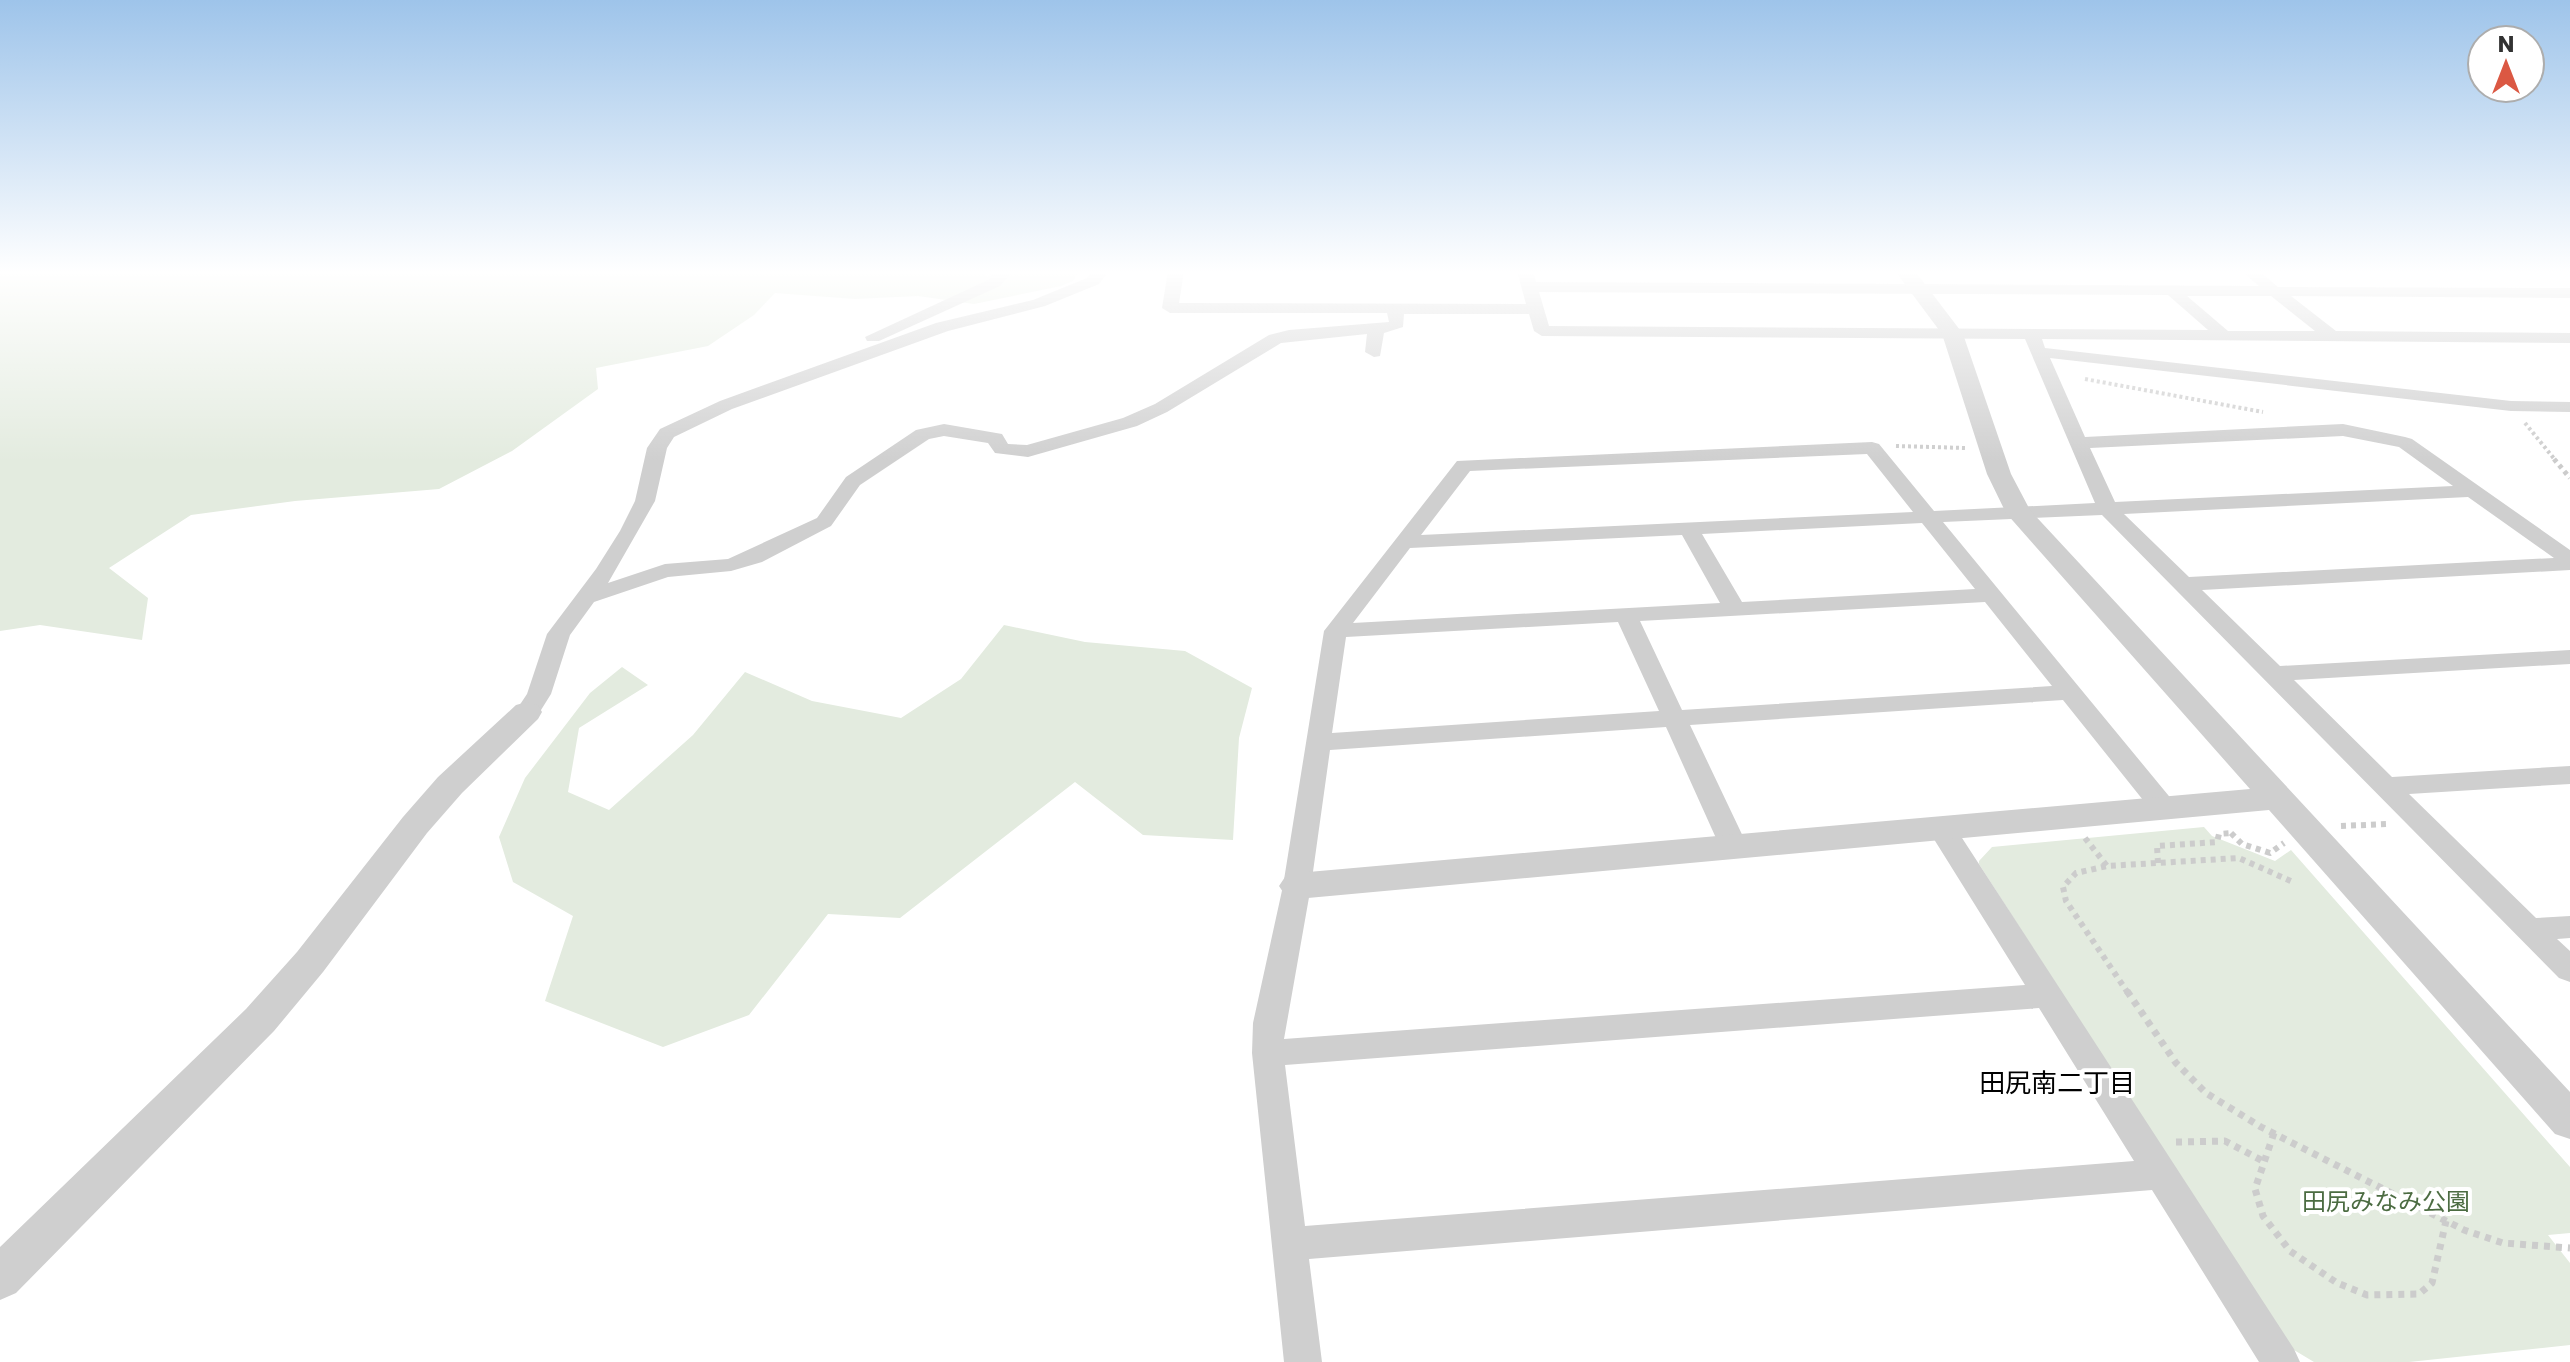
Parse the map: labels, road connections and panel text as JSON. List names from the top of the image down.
{
  "districts": ["田尻南二丁目"],
  "parks": ["田尻みなみ公園"],
  "north": "top"
}
